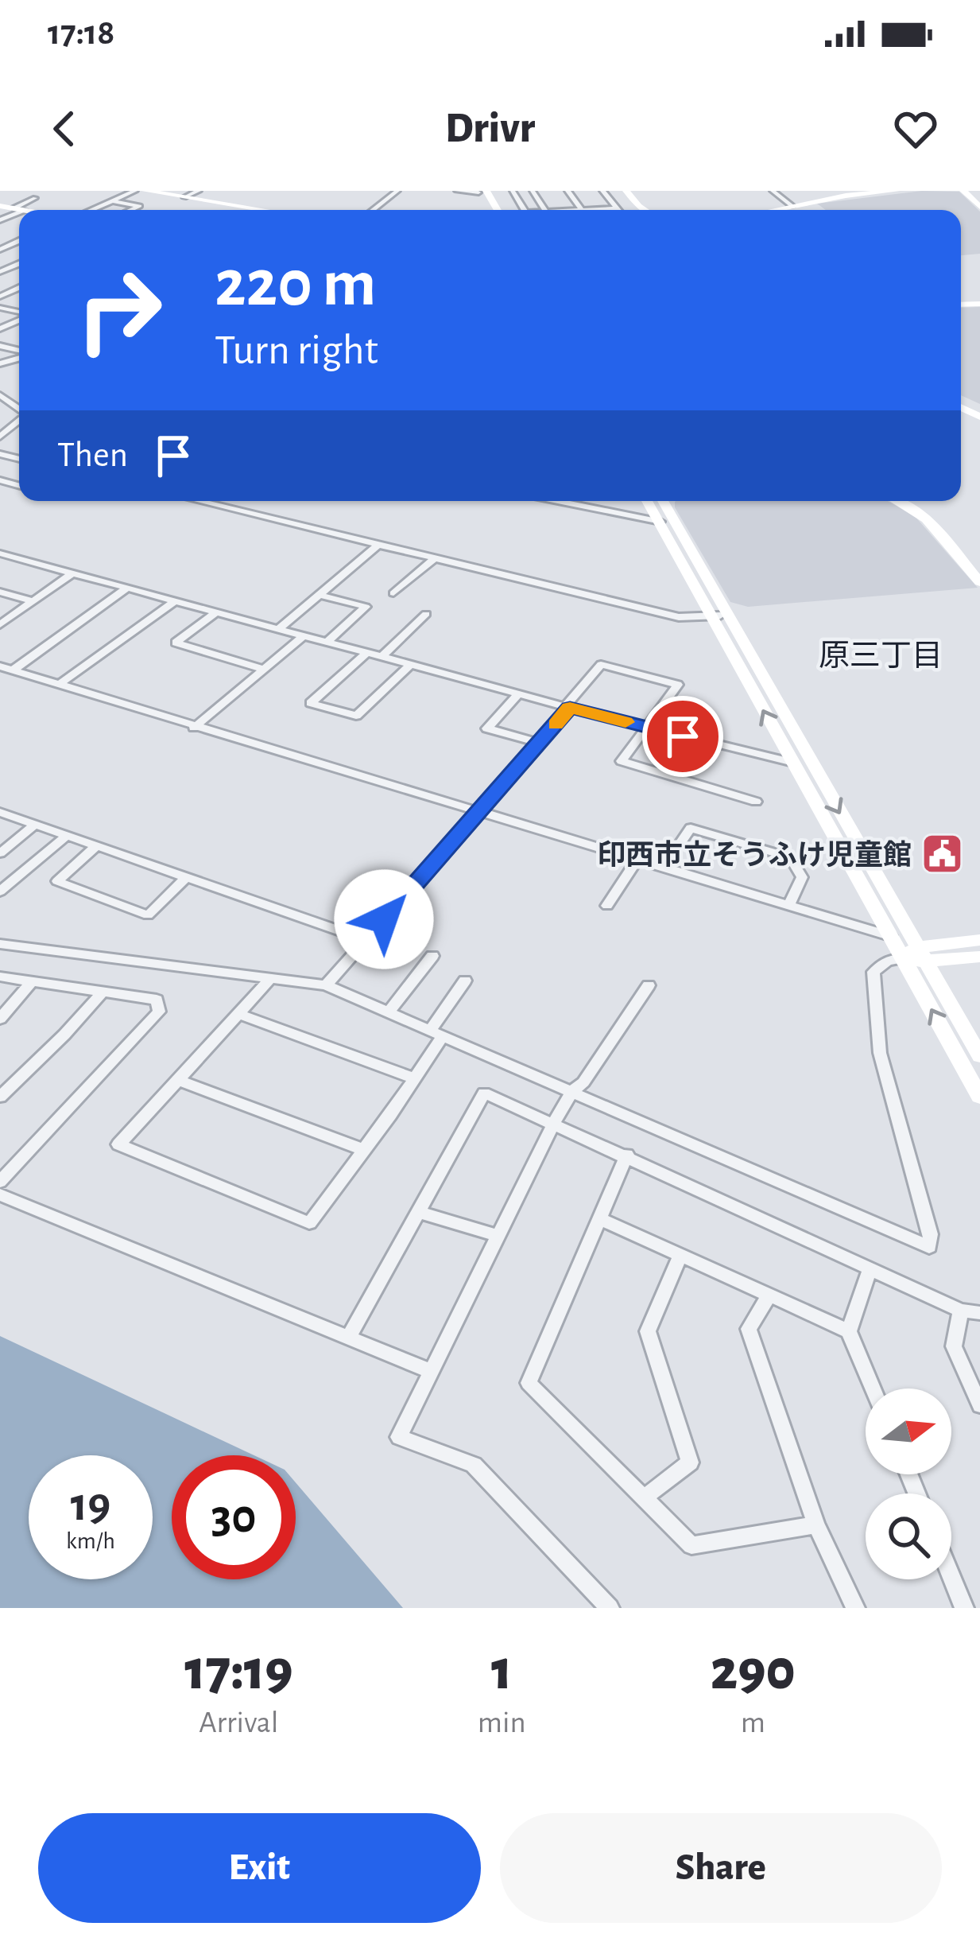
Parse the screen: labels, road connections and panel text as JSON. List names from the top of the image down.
{
  "districts": ["原三丁目"],
  "places": {
    "public building": ["印西市立そうふけ児童館"]
  },
  "north": "right",
  "page": {
    "status": "17:18",
    "header": "Drivr",
    "turn": ["220 m", "Turn right"],
    "then": "Then",
    "speed": "19 km/h",
    "limit": "30",
    "eta": [
      "17:19",
      "Arrival",
      "1",
      "min",
      "290",
      "m"
    ],
    "buttons": ["Exit", "Share"]
  }
}
